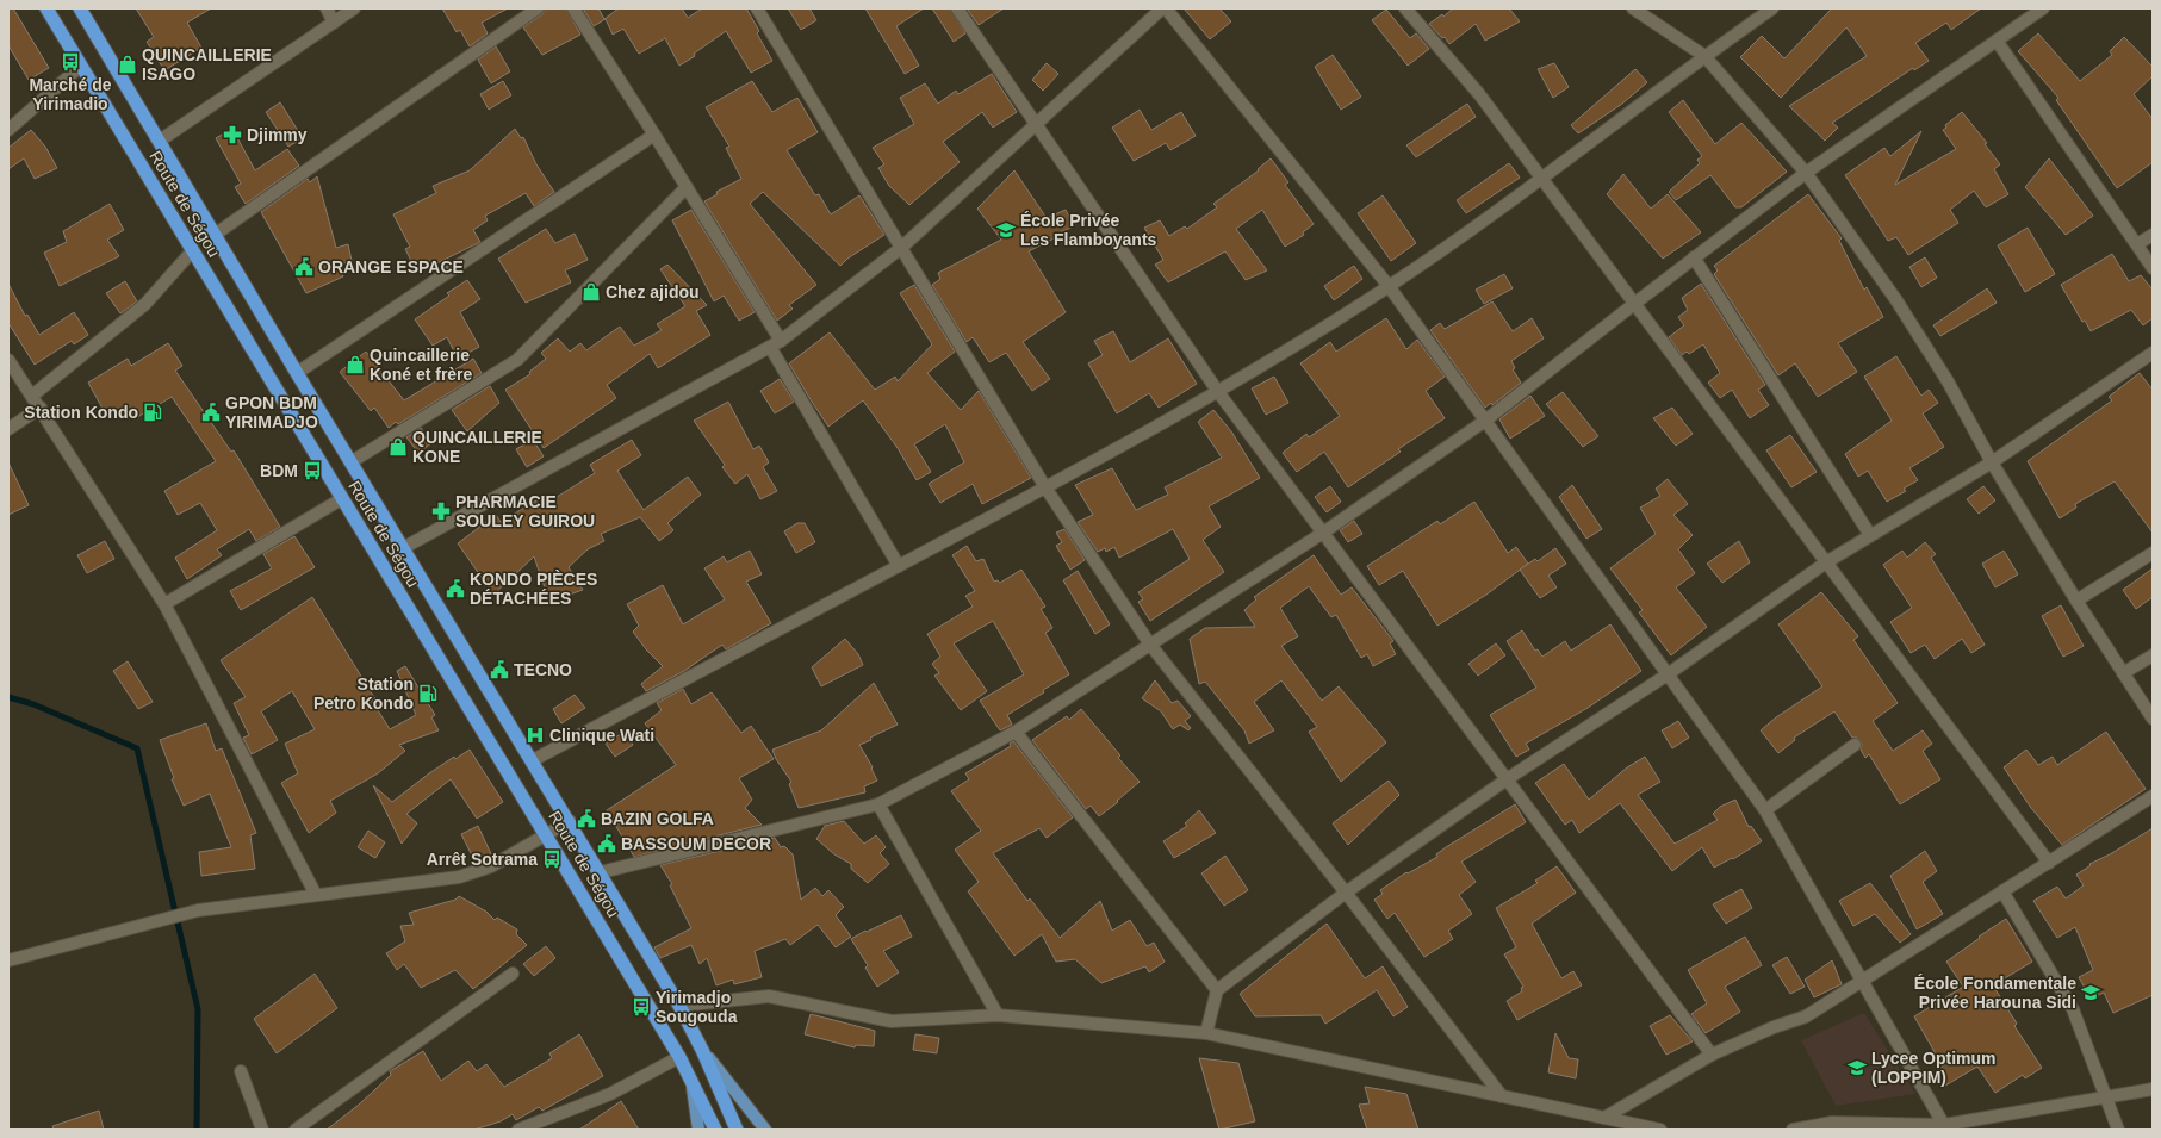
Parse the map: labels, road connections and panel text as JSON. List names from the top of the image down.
{
  "streets": {
    "highway": ["Route de Ségou"]
  },
  "places": {
    "bus stop": [
      "Marché de Yirimadio",
      "BDM",
      "Arrêt Sotrama",
      "Yirimadjo Sougouda"
    ],
    "shop": [
      "QUINCAILLERIE ISAGO",
      "Chez ajidou",
      "Quincaillerie Koné et frère",
      "QUINCAILLERIE KONE"
    ],
    "pharmacy": ["Djimmy", "PHARMACIE SOULEY GUIROU"],
    "school or university": ["École Privée Les Flamboyants", "École Fondamentale Privée Harouna Sidi", "Lycee Optimum (LOPPIM)"],
    "public building": [
      "ORANGE ESPACE",
      "GPON BDM YIRIMADJO",
      "KONDO PIÈCES DÉTACHÉES",
      "TECNO",
      "BAZIN GOLFA",
      "BASSOUM DECOR"
    ],
    "fuel station": ["Station Kondo", "Station Petro Kondo"],
    "hospital": ["Clinique Wati"]
  }
}
